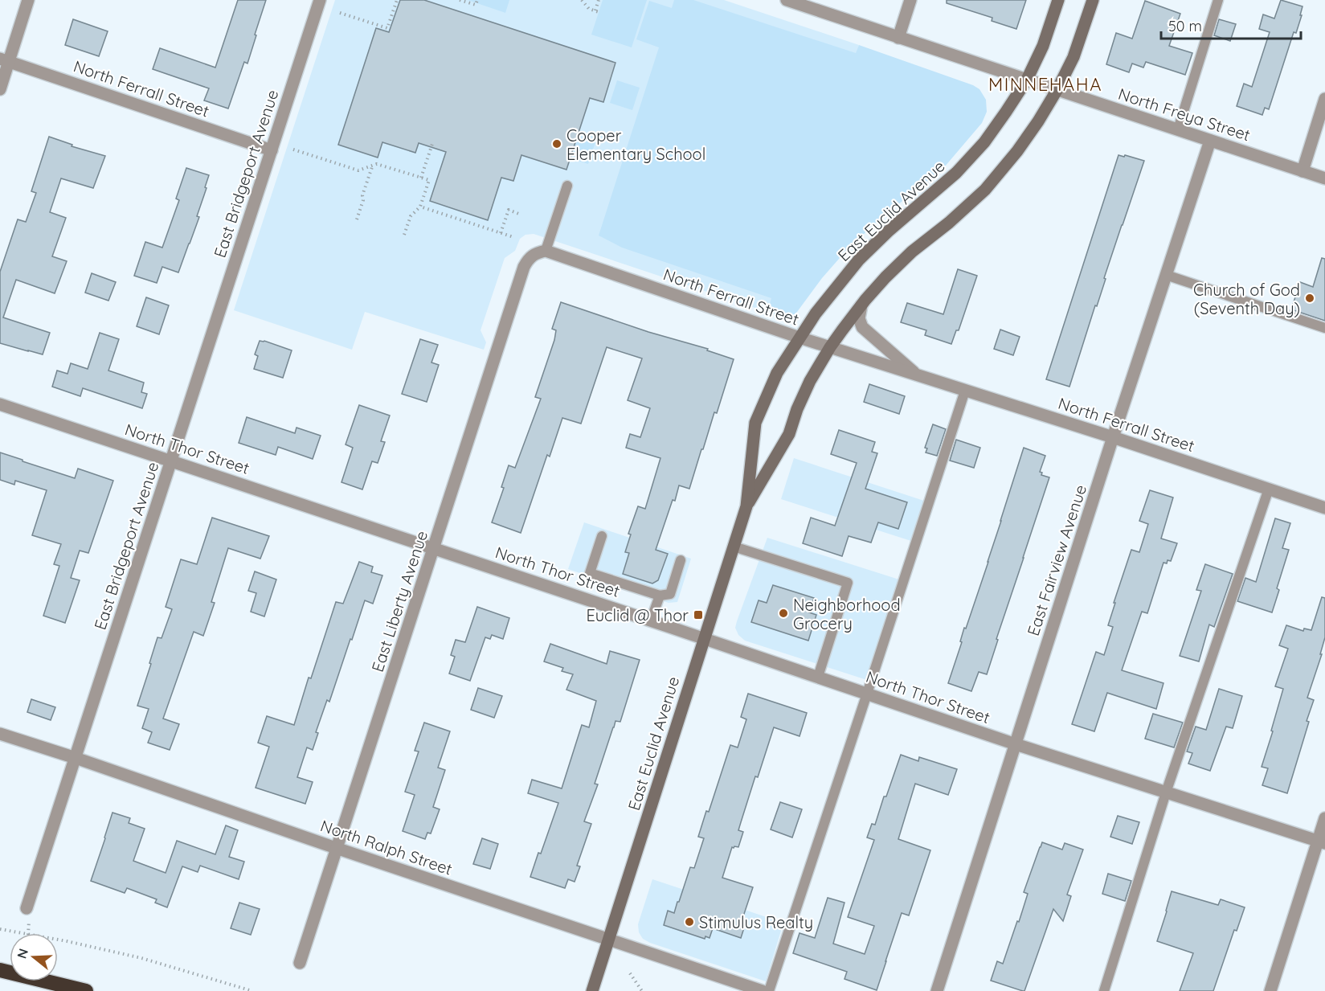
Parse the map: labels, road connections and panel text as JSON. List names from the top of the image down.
{
  "streets": {
    "main road": ["East Euclid Avenue"],
    "street": [
      "North Ferrall Street",
      "North Freya Street",
      "East Bridgeport Avenue",
      "North Thor Street",
      "East Fairview Avenue",
      "East Liberty Avenue",
      "North Ralph Street"
    ]
  },
  "crossings": [
    ["North Ferrall Street", "East Bridgeport Avenue"],
    ["North Ferrall Street", "East Euclid Avenue"],
    ["North Ferrall Street", "East Fairview Avenue"],
    ["North Ferrall Street", "East Liberty Avenue"],
    ["North Freya Street", "East Euclid Avenue"],
    ["North Freya Street", "East Fairview Avenue"],
    ["East Bridgeport Avenue", "North Thor Street"],
    ["East Bridgeport Avenue", "North Ralph Street"],
    ["East Euclid Avenue", "North Thor Street"],
    ["East Euclid Avenue", "North Ralph Street"],
    ["North Thor Street", "East Fairview Avenue"],
    ["North Thor Street", "East Liberty Avenue"],
    ["East Liberty Avenue", "North Ralph Street"]
  ],
  "districts": ["MINNEHAHA"],
  "places": {
    "other": [
      "Cooper Elementary School",
      "Church of God (Seventh Day)",
      "Neighborhood Grocery",
      "Stimulus Realty"
    ],
    "transit": ["Euclid @ Thor"]
  },
  "scale_bar": "50 m",
  "north": "left"
}
